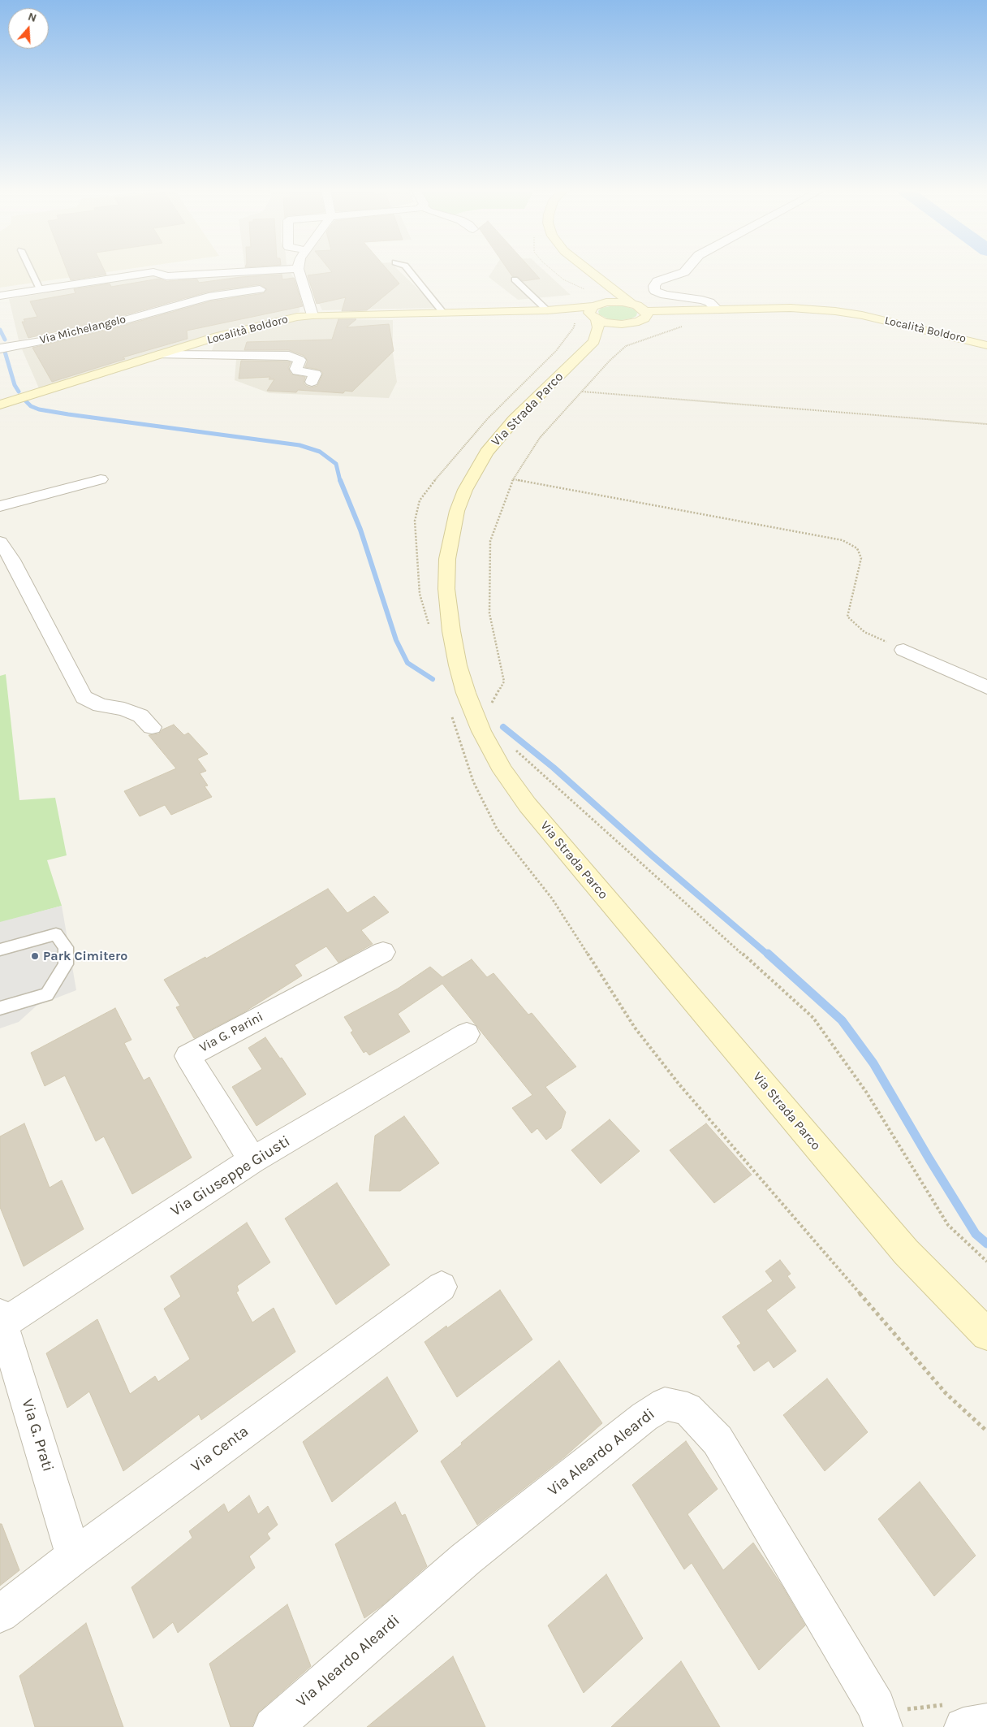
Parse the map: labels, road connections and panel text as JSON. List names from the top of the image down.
{
  "streets": {
    "main road": ["Località Boldoro", "Via Strada Parco"],
    "street": [
      "Via Michelangelo",
      "Via G. Parini",
      "Via Giuseppe Giusti",
      "Via G. Prati",
      "Via Centa",
      "Via Aleardo Aleardi"
    ]
  },
  "crossings": [
    ["Località Boldoro", "Via Strada Parco"],
    ["Via G. Parini", "Via Giuseppe Giusti"],
    ["Via Giuseppe Giusti", "Via G. Prati"],
    ["Via G. Prati", "Via Centa"]
  ],
  "places": ["Park Cimitero"],
  "north": "top"
}
